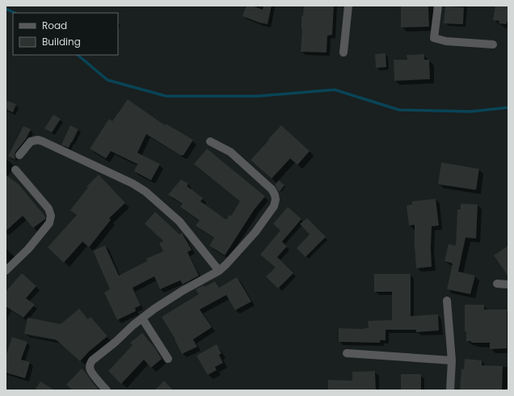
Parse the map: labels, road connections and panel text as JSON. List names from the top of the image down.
{
  "legend": ["Road", "Building"]
}
